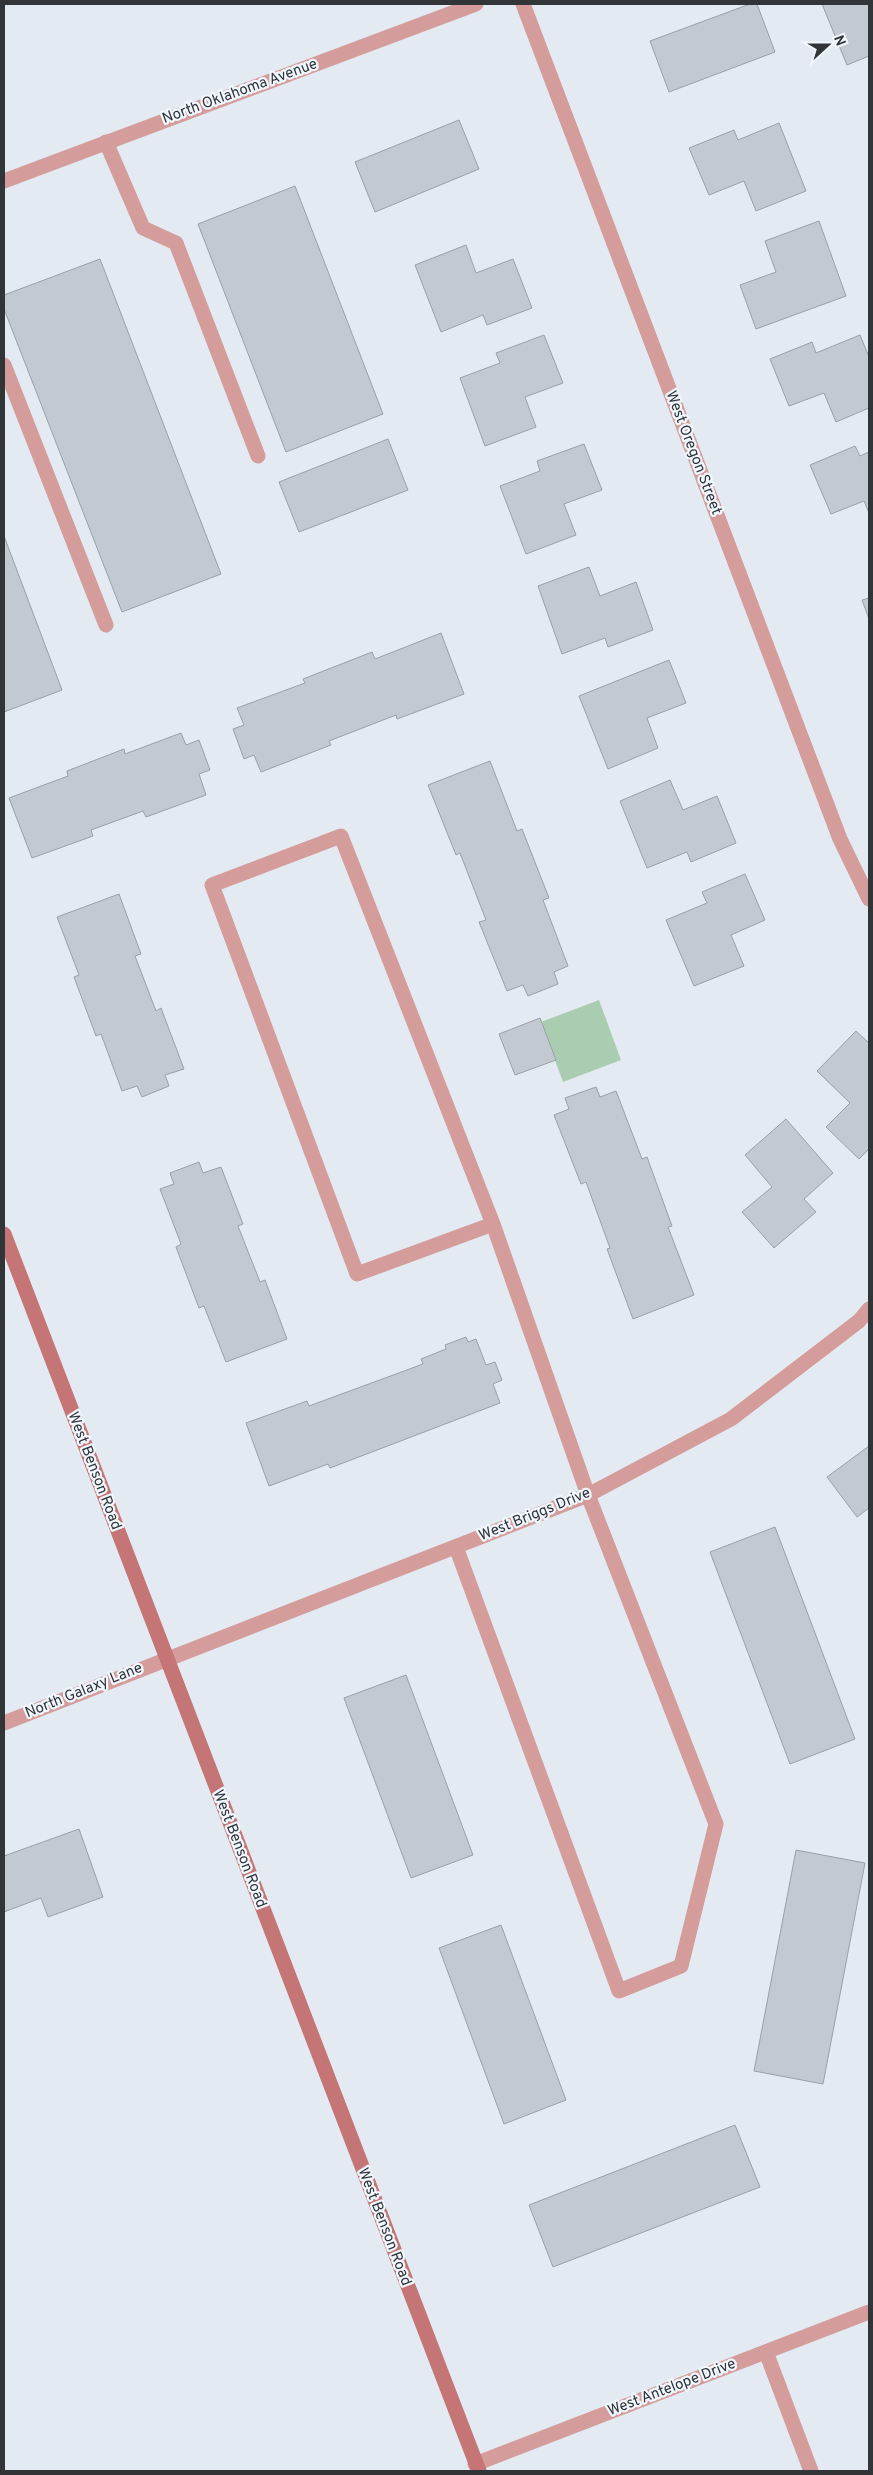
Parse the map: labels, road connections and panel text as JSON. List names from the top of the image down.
{
  "streets": {
    "main road": ["West Benson Road"],
    "street": [
      "North Oklahoma Avenue",
      "West Oregon Street",
      "West Briggs Drive",
      "North Galaxy Lane",
      "West Antelope Drive"
    ]
  },
  "crossings": [
    ["West Benson Road", "West Briggs Drive"],
    ["West Benson Road", "North Galaxy Lane"],
    ["West Benson Road", "West Antelope Drive"],
    ["West Briggs Drive", "North Galaxy Lane"]
  ],
  "north": "right"
}
